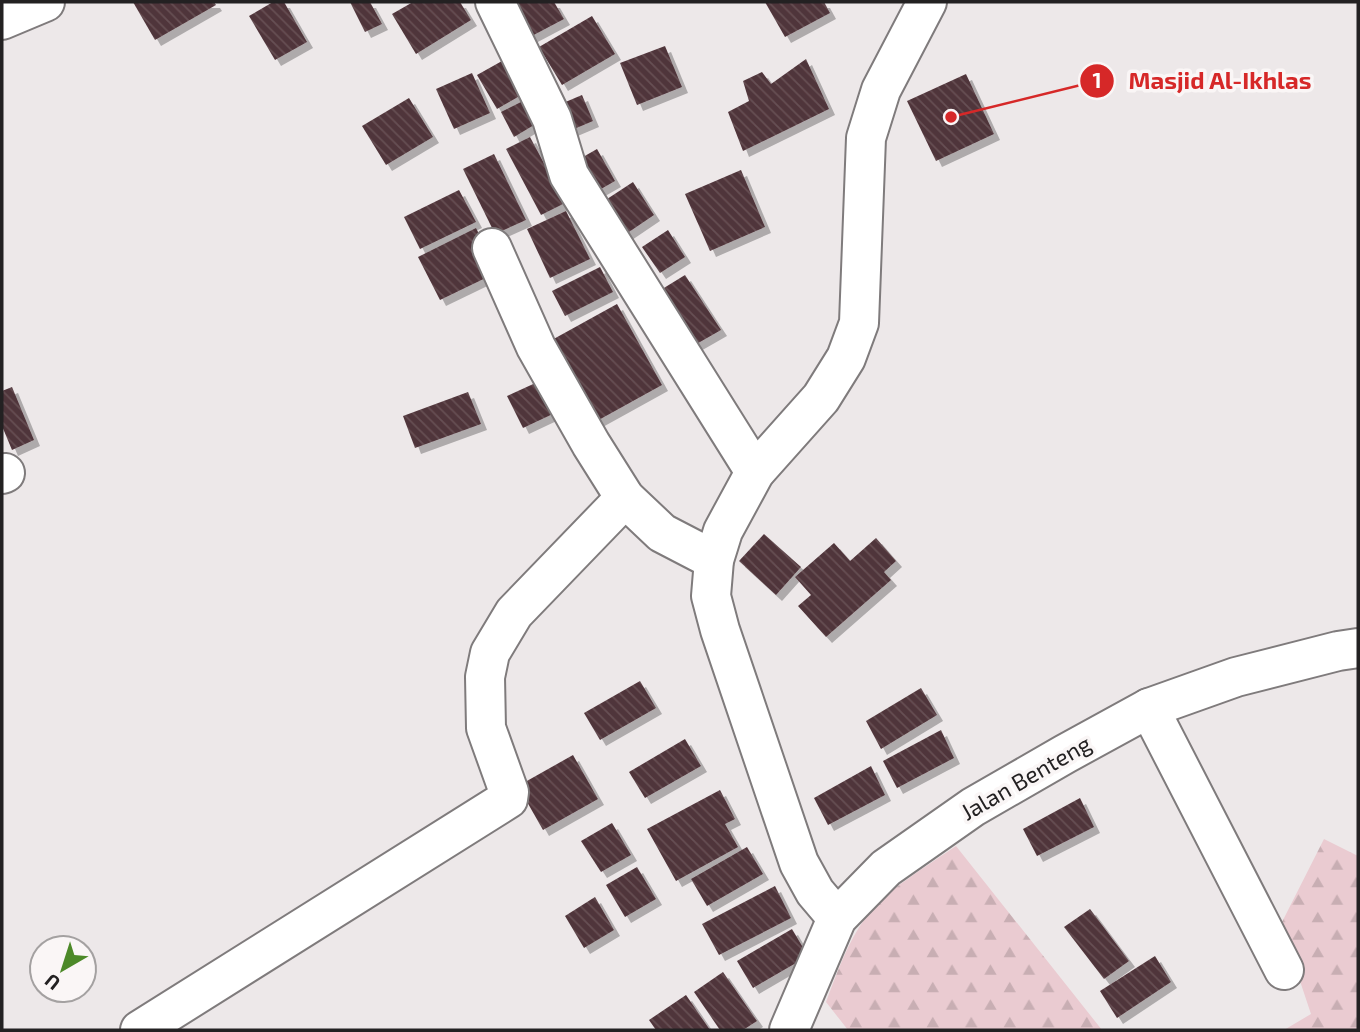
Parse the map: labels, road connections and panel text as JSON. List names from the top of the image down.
{
  "streets": {
    "street": ["Jalan Benteng"]
  },
  "places": ["Masjid Al-Ikhlas"],
  "north": "bottom left"
}
